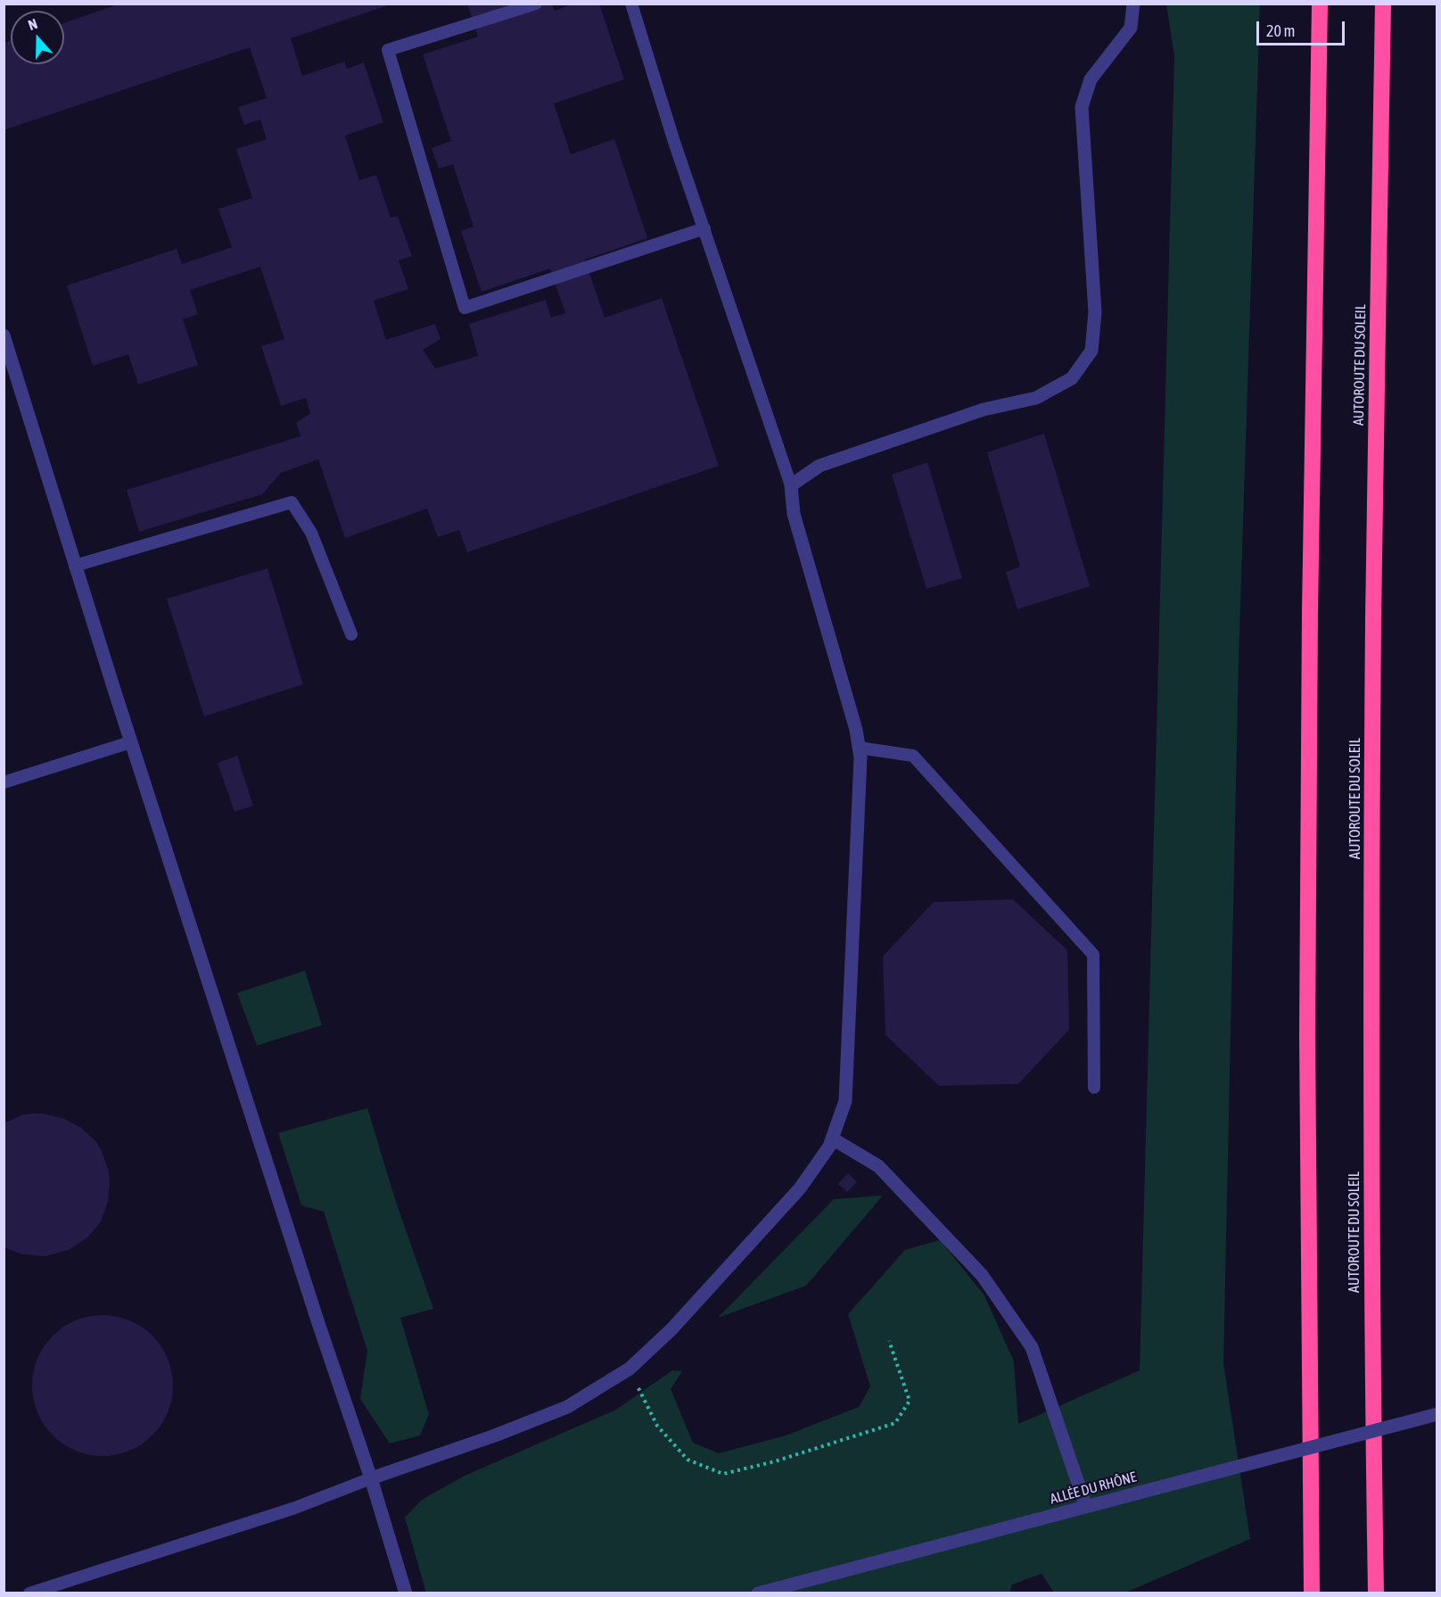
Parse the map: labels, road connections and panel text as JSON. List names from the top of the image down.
{
  "streets": {
    "highway": ["AUTOROUTE DU SOLEIL"],
    "street": ["ALLÉE DU RHÔNE"]
  },
  "scale_bar": "20 m",
  "north": "top"
}
